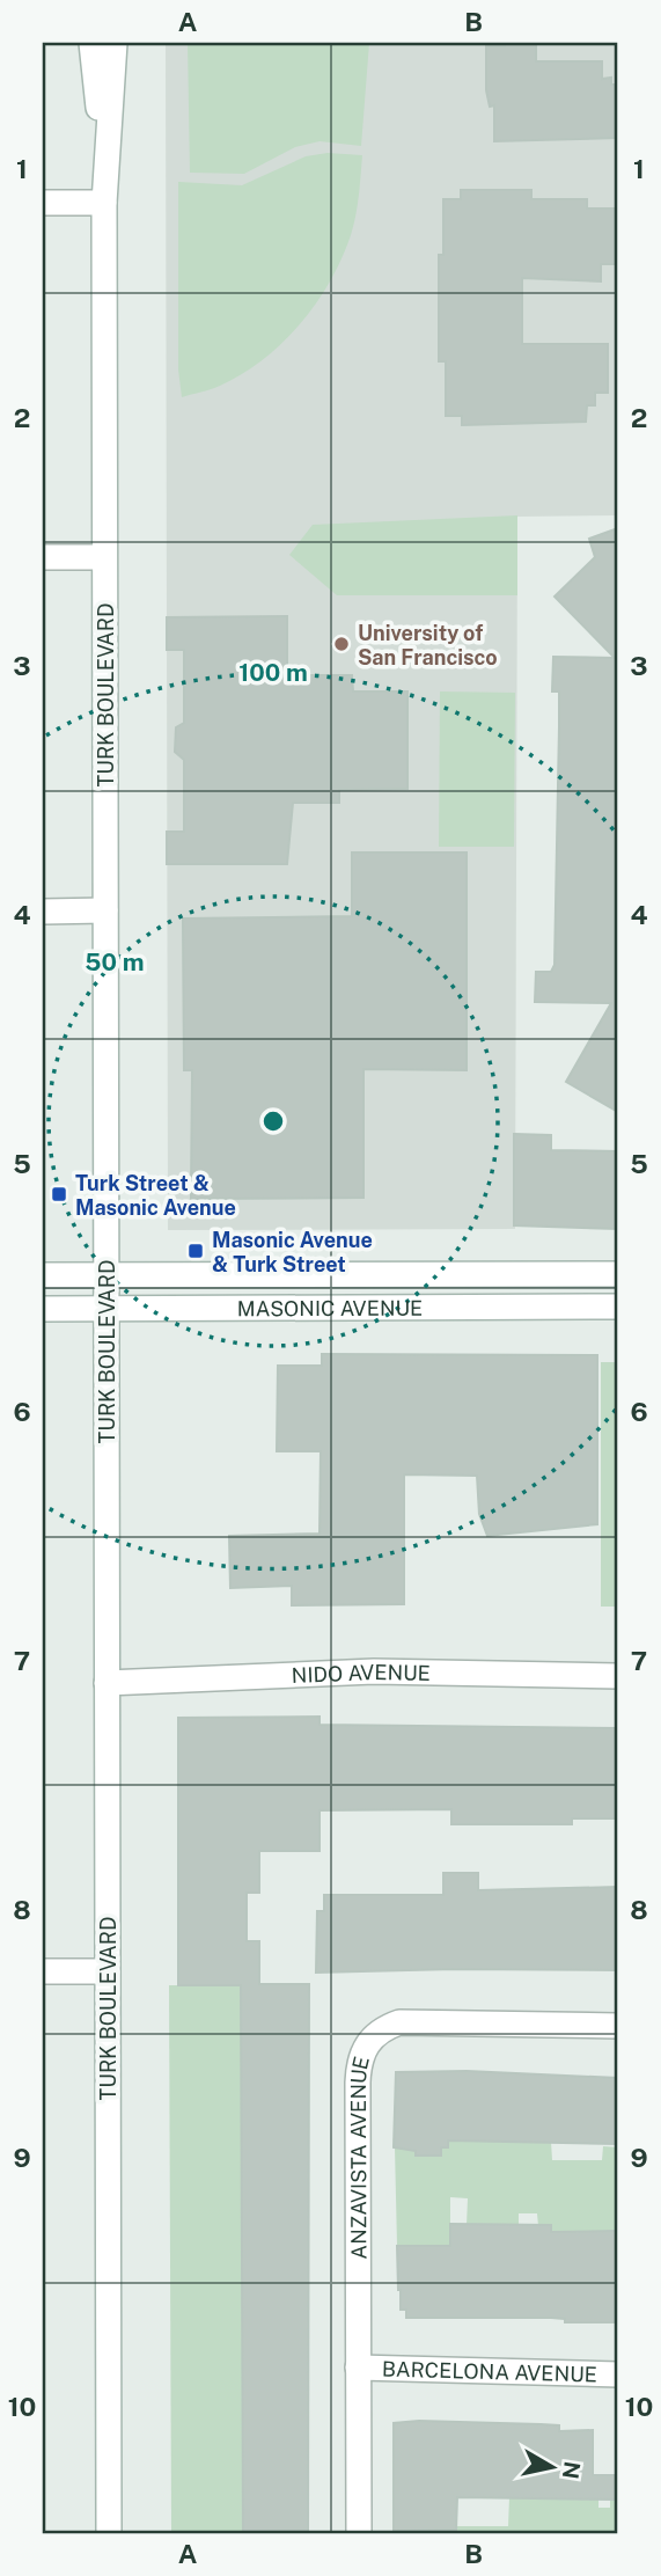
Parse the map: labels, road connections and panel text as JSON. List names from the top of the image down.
{
  "streets": {
    "street": [
      "TURK BOULEVARD",
      "MASONIC AVENUE",
      "NIDO AVENUE",
      "ANZAVISTA AVENUE",
      "BARCELONA AVENUE"
    ]
  },
  "crossings": [
    ["TURK BOULEVARD", "MASONIC AVENUE"],
    ["TURK BOULEVARD", "NIDO AVENUE"],
    ["ANZAVISTA AVENUE", "BARCELONA AVENUE"]
  ],
  "places": {
    "other": ["University of San Francisco"],
    "transit": ["Turk Street & Masonic Avenue", "Masonic Avenue & Turk Street"]
  },
  "north": "right",
  "grid": {
    "columns": ["A", "B"],
    "rows": [
      "1",
      "2",
      "3",
      "4",
      "5",
      "6",
      "7",
      "8",
      "9",
      "10"
    ]
  },
  "rings": ["100 m", "50 m"]
}
